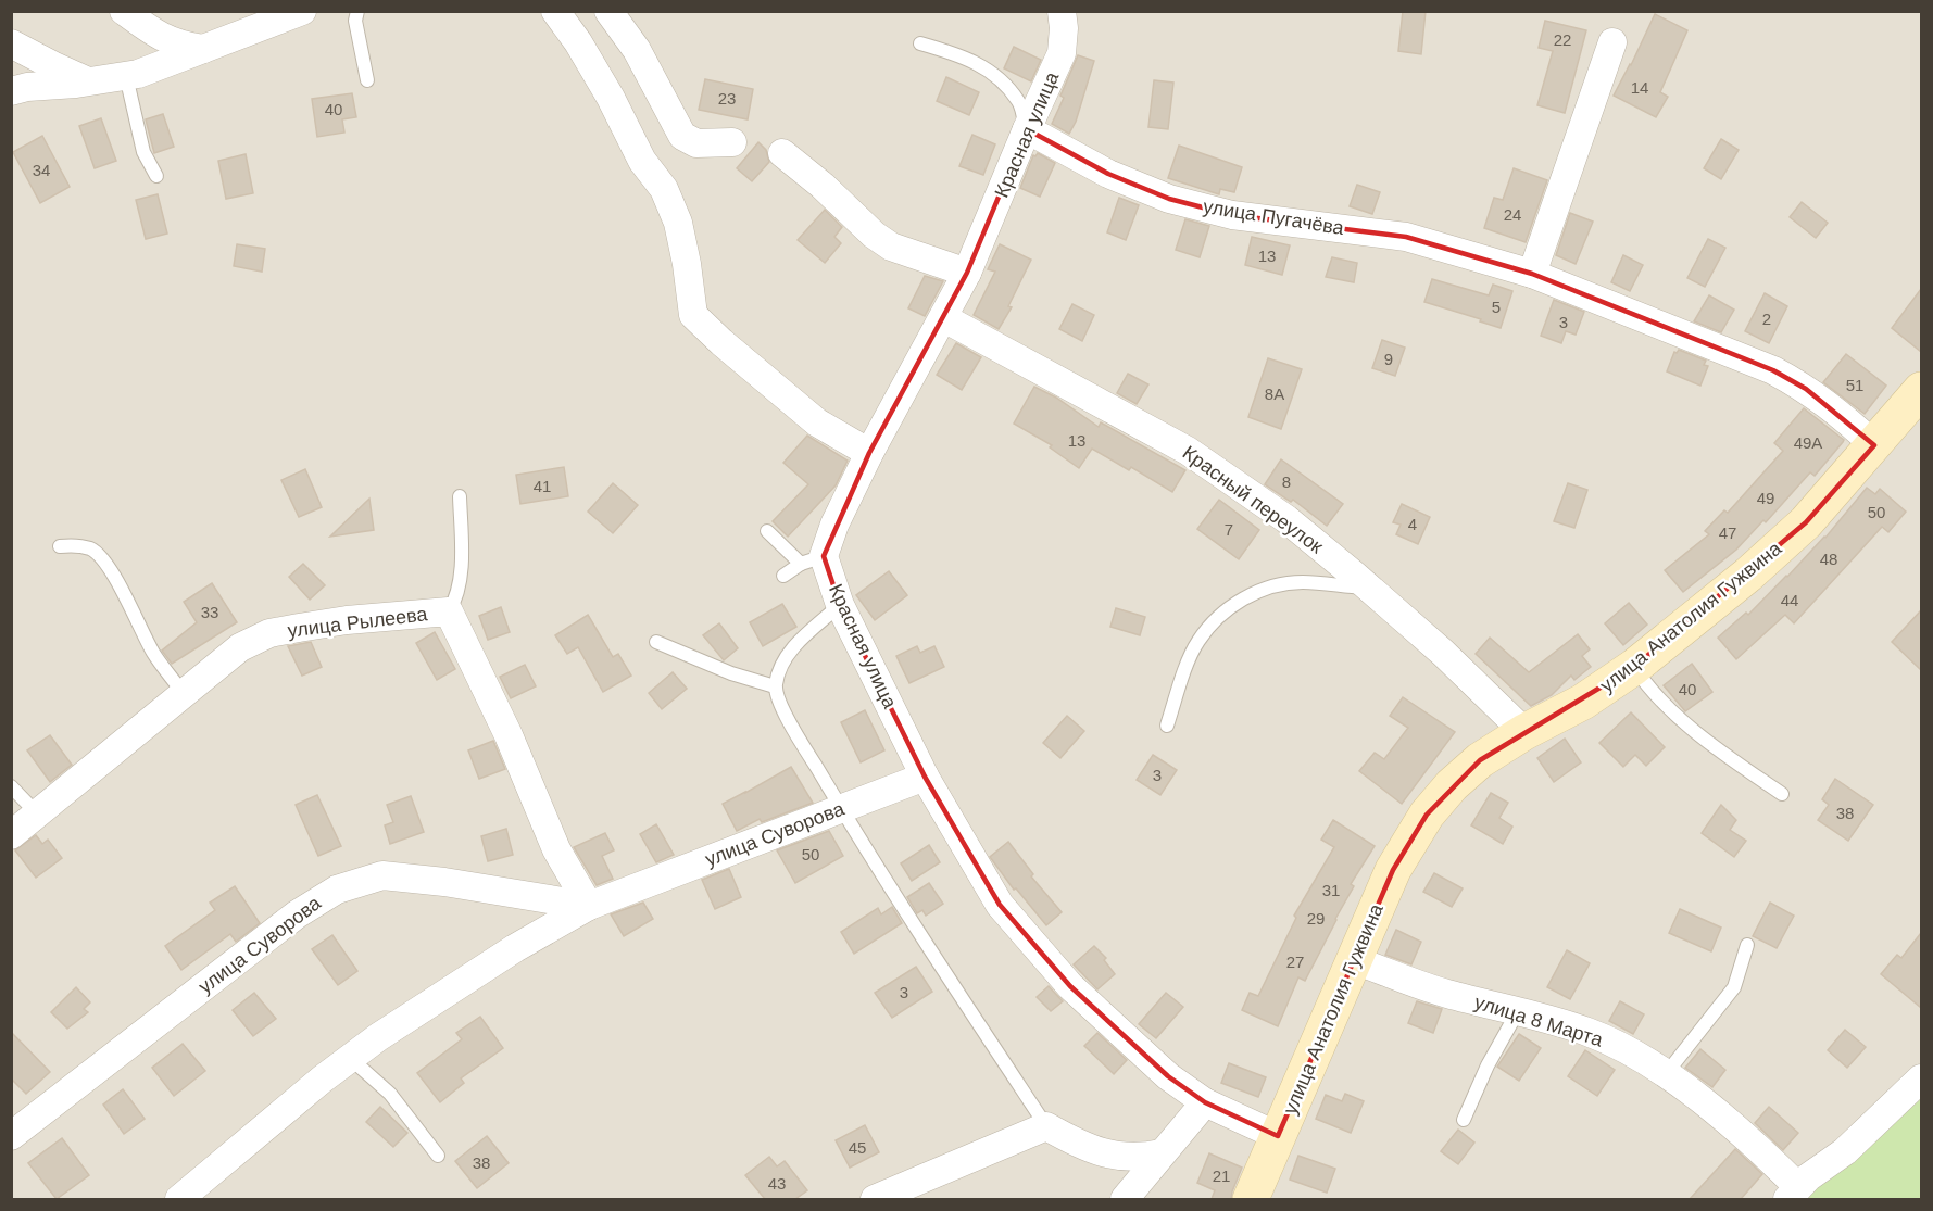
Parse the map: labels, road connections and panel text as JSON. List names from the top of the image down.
{
  "streets": {
    "street": [
      "Красная улица",
      "улица Пугачёва",
      "Красный переулок",
      "улица Анатолия Гужвина",
      "улица Рылеева",
      "улица Суворова",
      "улица 8 Марта"
    ]
  },
  "crossings": [
    ["Красная улица", "улица Пугачёва"],
    ["Красная улица", "Красный переулок"],
    ["Красная улица", "улица Анатолия Гужвина"],
    ["Красная улица", "улица Суворова"],
    ["улица Пугачёва", "улица Анатолия Гужвина"],
    ["Красный переулок", "улица Анатолия Гужвина"],
    ["улица Анатолия Гужвина", "улица 8 Марта"],
    ["улица Рылеева", "улица Суворова"]
  ],
  "house_numbers": [
    "22",
    "14",
    "23",
    "40",
    "34",
    "24",
    "13",
    "5",
    "2",
    "3",
    "9",
    "51",
    "8А",
    "13",
    "49А",
    "8",
    "41",
    "49",
    "50",
    "4",
    "7",
    "47",
    "48",
    "44",
    "33",
    "40",
    "3",
    "38",
    "50",
    "31",
    "29",
    "27",
    "3",
    "45",
    "38",
    "21",
    "43"
  ]
}
